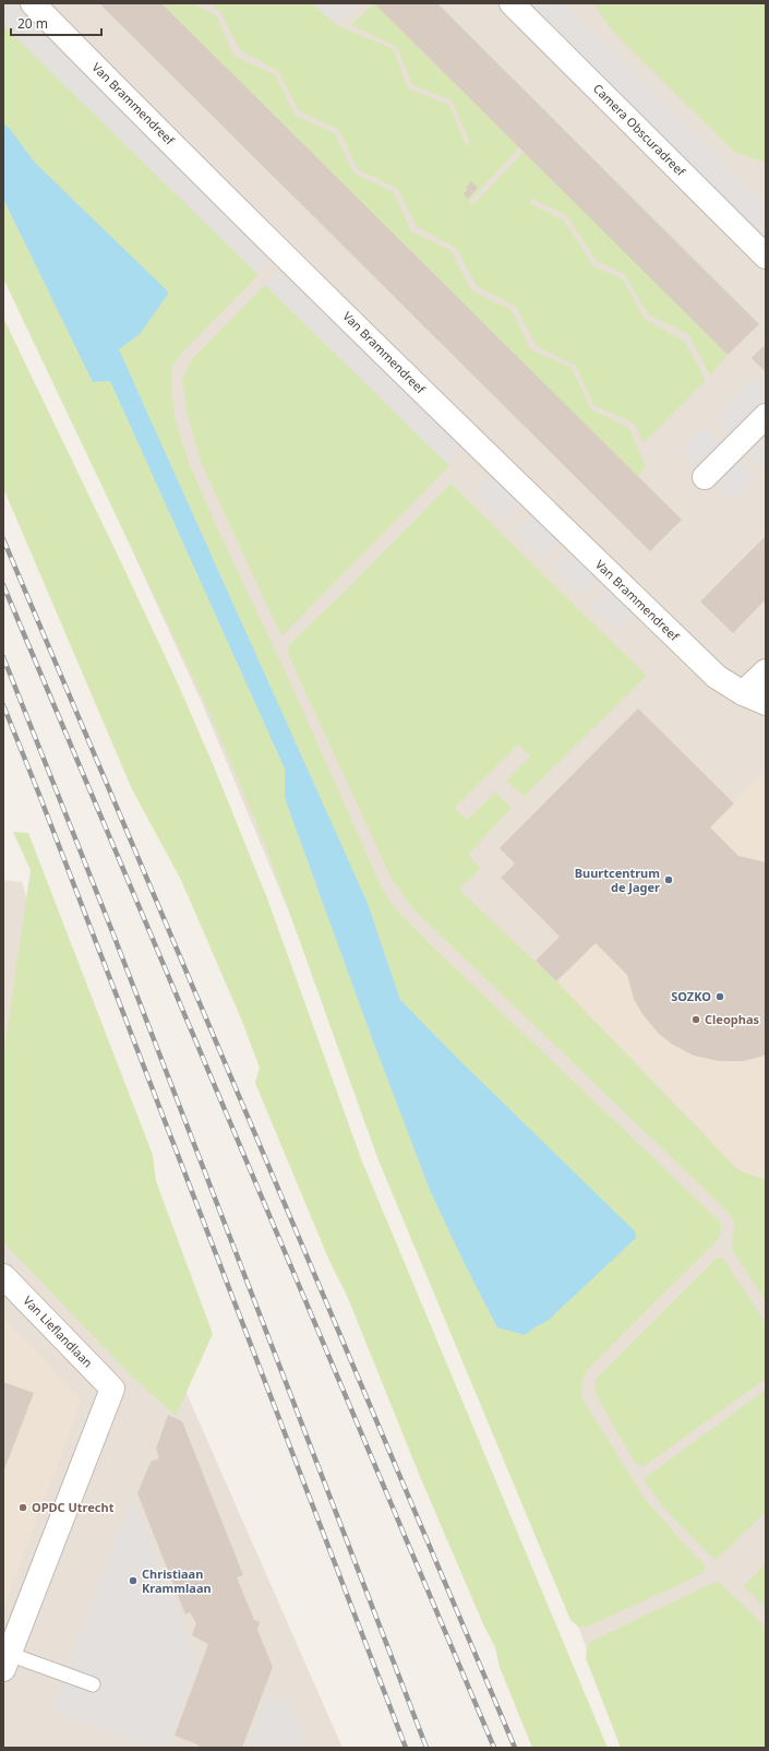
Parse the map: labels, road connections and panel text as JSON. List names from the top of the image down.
{
  "streets": {
    "street": ["Van Brammendreef", "Camera Obscuradreef", "Van Lieflandlaan"]
  },
  "places": [
    "Buurtcentrum de Jager",
    "SOZKO",
    "Cleophas",
    "OPDC Utrecht",
    "Christiaan Krammlaan"
  ],
  "scale_bar": "20 m"
}
